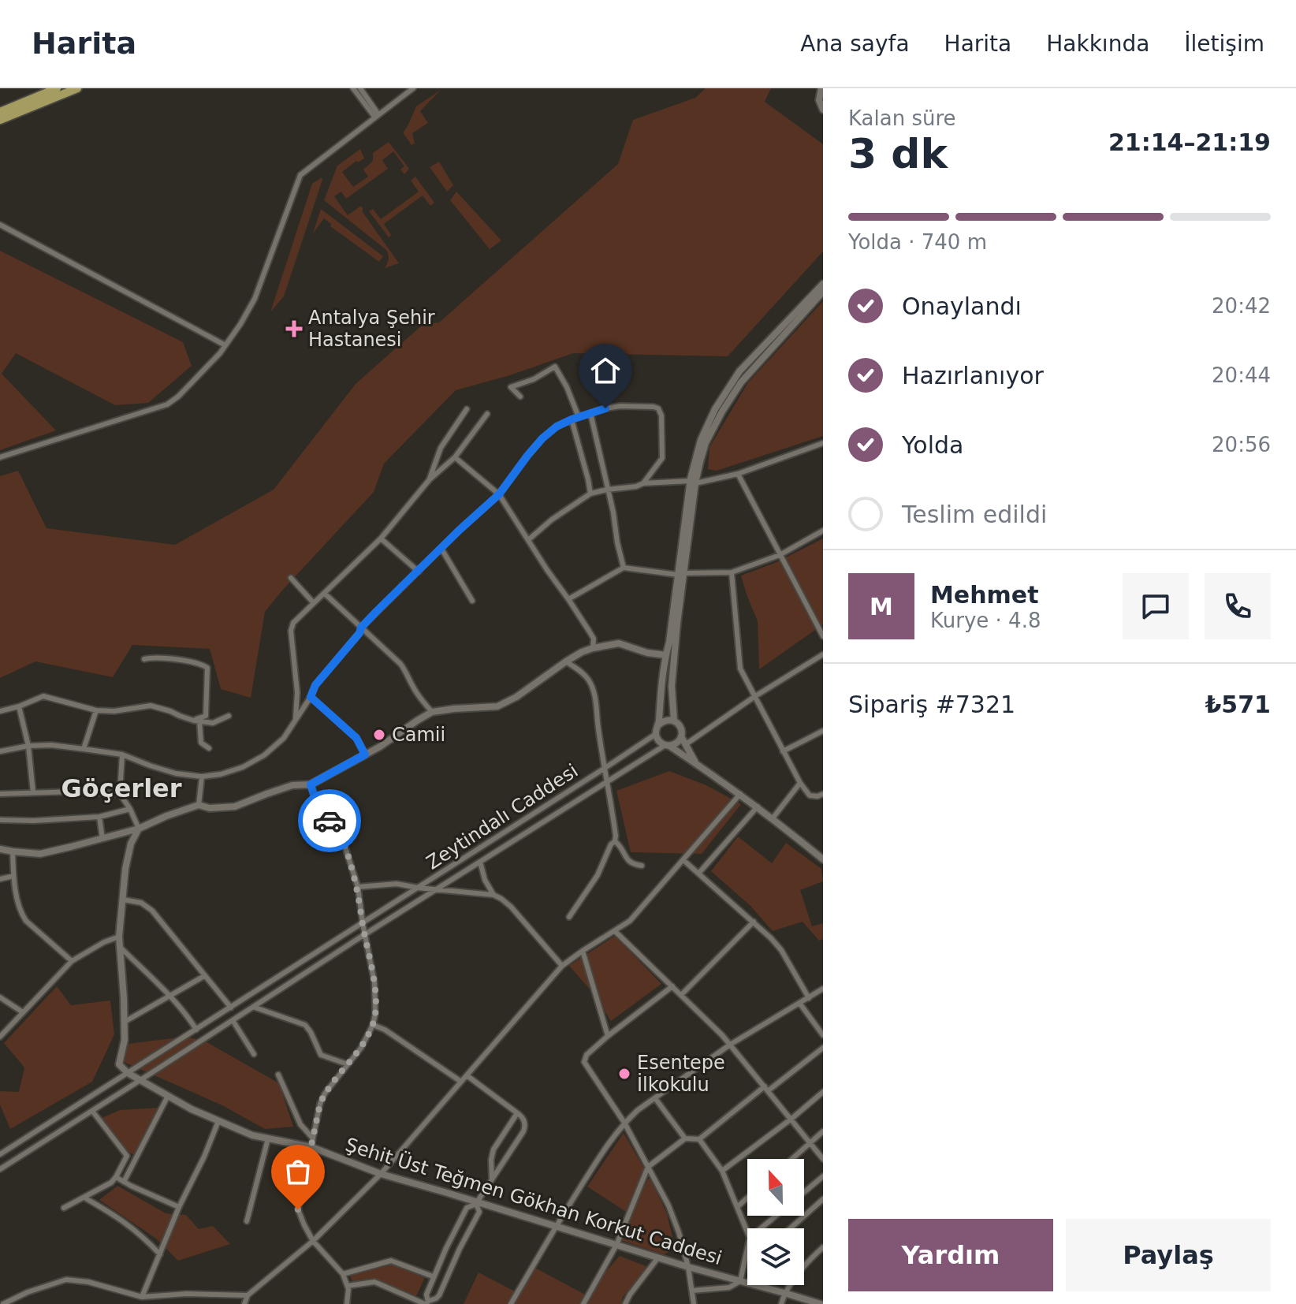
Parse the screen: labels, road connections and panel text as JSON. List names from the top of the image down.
{
  "streets": {
    "street": ["Zeytindalı Caddesi", "Şehit Üst Teğmen Gökhan Korkut Caddesi"]
  },
  "crossings": [
    ["Zeytindalı Caddesi", "Şehit Üst Teğmen Gökhan Korkut Caddesi"]
  ],
  "districts": ["Göçerler"],
  "places": {
    "health": ["Antalya Şehir Hastanesi"],
    "other": ["Camii", "Esentepe İlkokulu"]
  },
  "north": "top",
  "page": {
    "header": "Harita",
    "nav": [
      "Ana sayfa",
      "Harita",
      "Hakkında",
      "İletişim"
    ],
    "heading": ["3 dk", "Kalan süre", "21:14–21:19"],
    "panel": [
      "Mehmet",
      "Kurye · 4.8",
      "Sipariş #7321",
      "₺571"
    ],
    "bar": "Yolda · 740 m",
    "list": [
      ["Onaylandı", "20:42"],
      ["Hazırlanıyor", "20:44"],
      ["Yolda", "20:56"],
      "Teslim edildi"
    ],
    "round": "M",
    "buttons": ["Yardım", "Paylaş"]
  }
}
